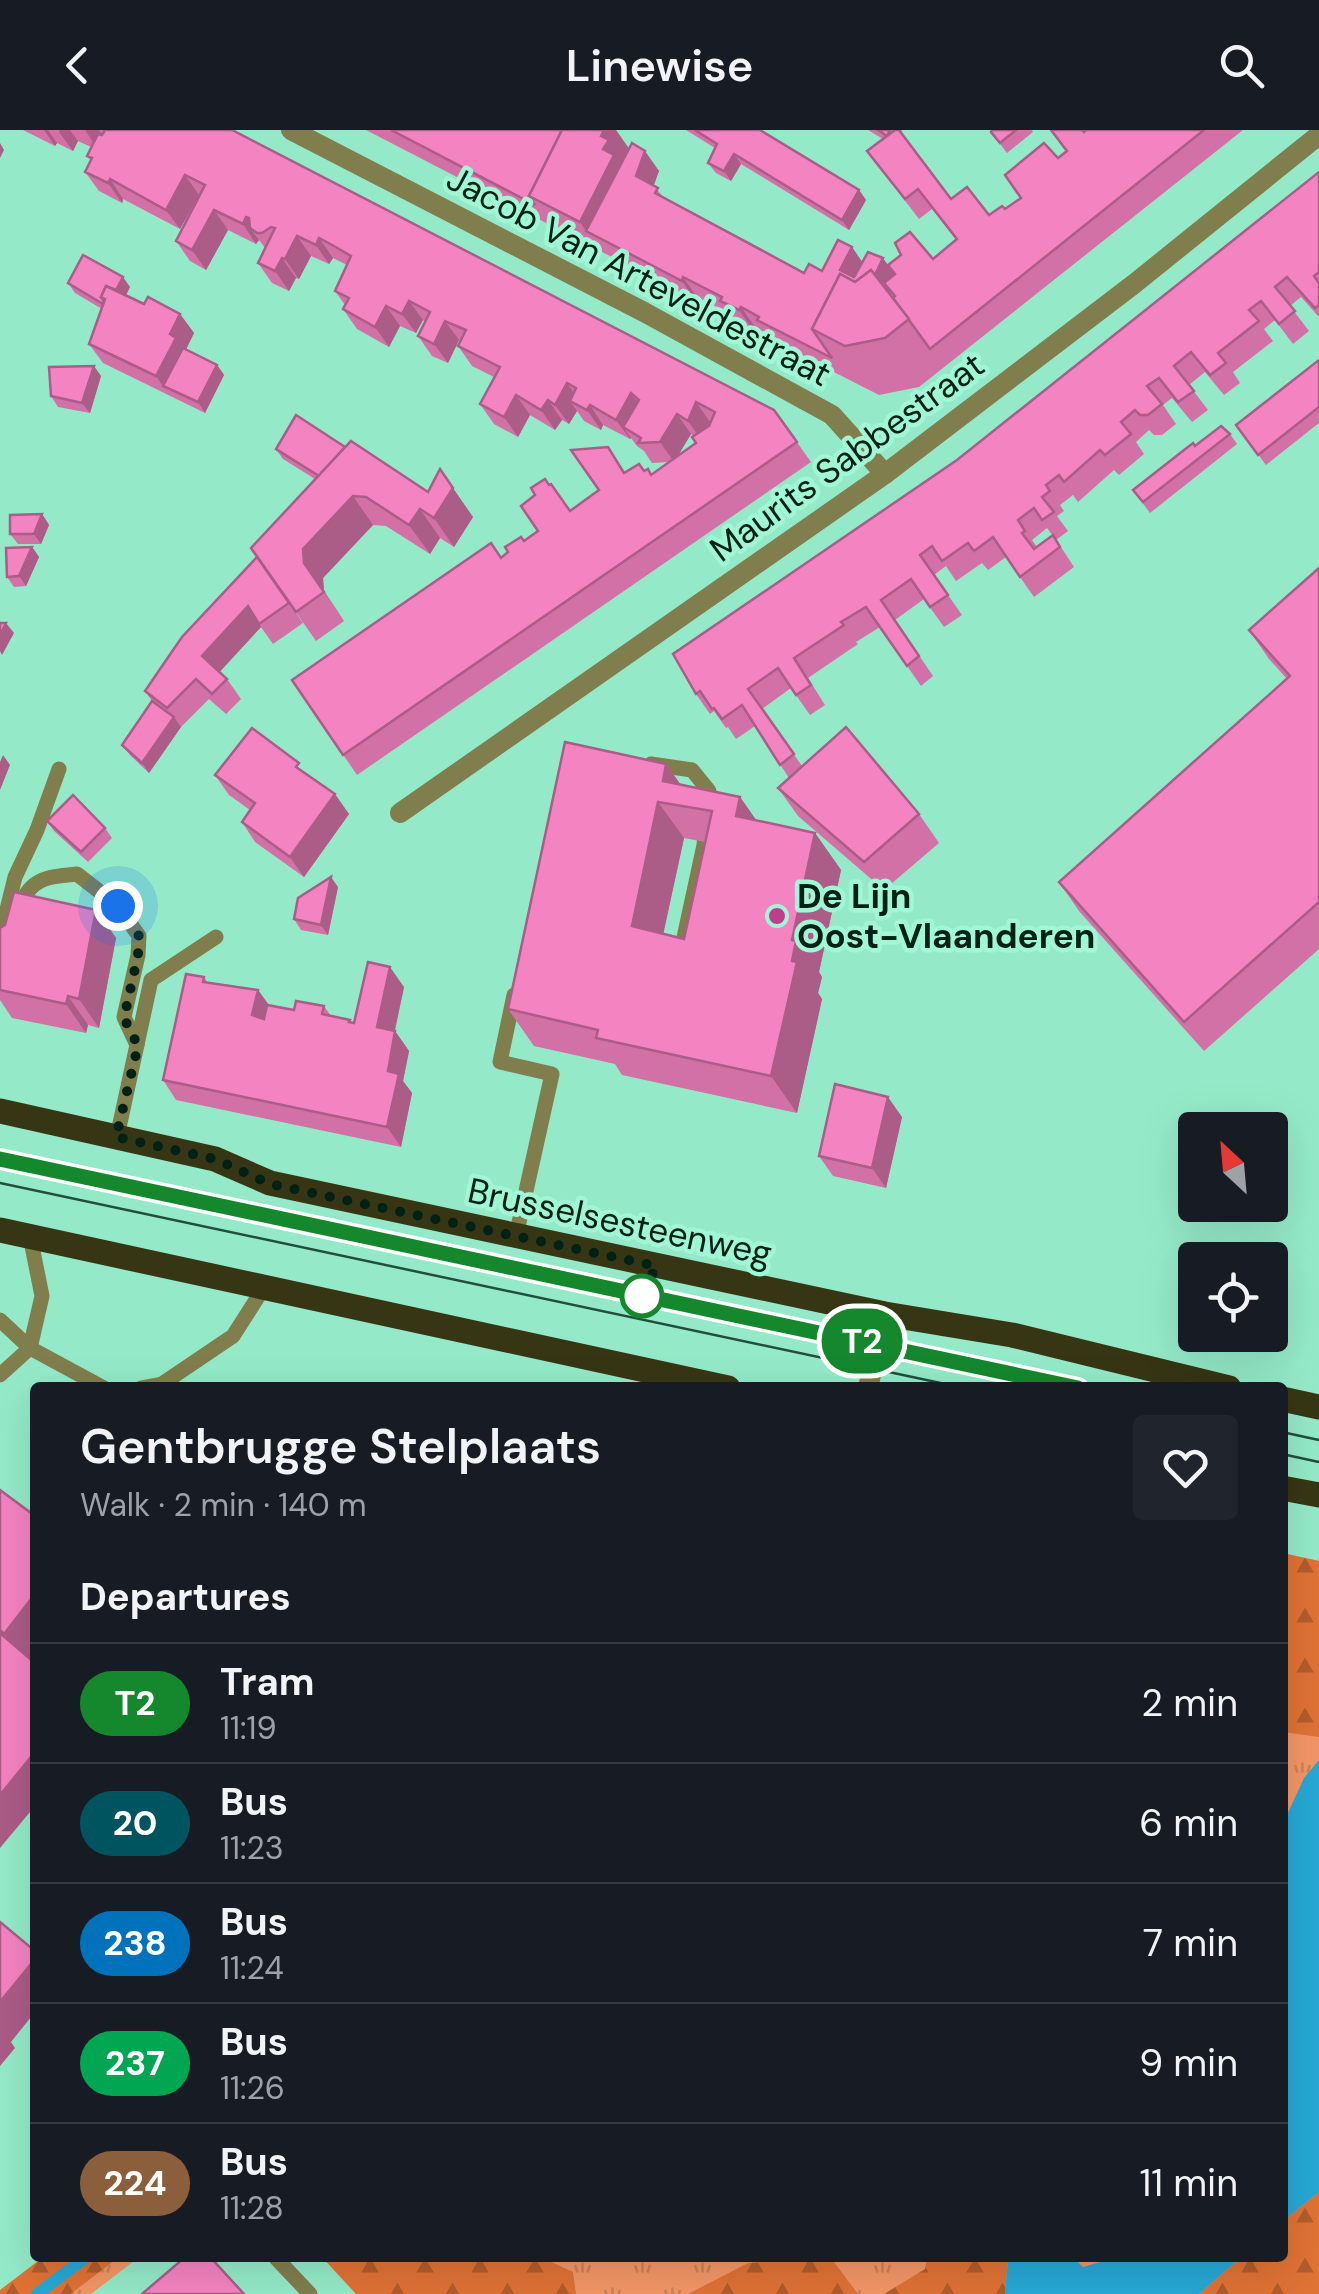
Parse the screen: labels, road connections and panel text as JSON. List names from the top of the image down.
{
  "streets": {
    "main road": ["Brusselsesteenweg"],
    "street": ["Jacob Van Arteveldestraat", "Maurits Sabbestraat"]
  },
  "crossings": [
    ["Jacob Van Arteveldestraat", "Maurits Sabbestraat"]
  ],
  "places": ["De Lijn Oost-Vlaanderen"],
  "lines": ["tram line T2"],
  "north": "top left",
  "page": {
    "header": "Linewise",
    "on_map": "T2",
    "heading": [
      ["Gentbrugge Stelplaats", "Walk · 2 min · 140 m"],
      "Departures"
    ],
    "list": [
      {
        "mark": "T2",
        "name": "Tram",
        "note": "11:19",
        "value": "2 min"
      },
      {
        "mark": "20",
        "name": "Bus",
        "note": "11:23",
        "value": "6 min"
      },
      {
        "mark": "238",
        "name": "Bus",
        "note": "11:24",
        "value": "7 min"
      },
      {
        "mark": "237",
        "name": "Bus",
        "note": "11:26",
        "value": "9 min"
      },
      {
        "mark": "224",
        "name": "Bus",
        "note": "11:28",
        "value": "11 min"
      }
    ]
  }
}
